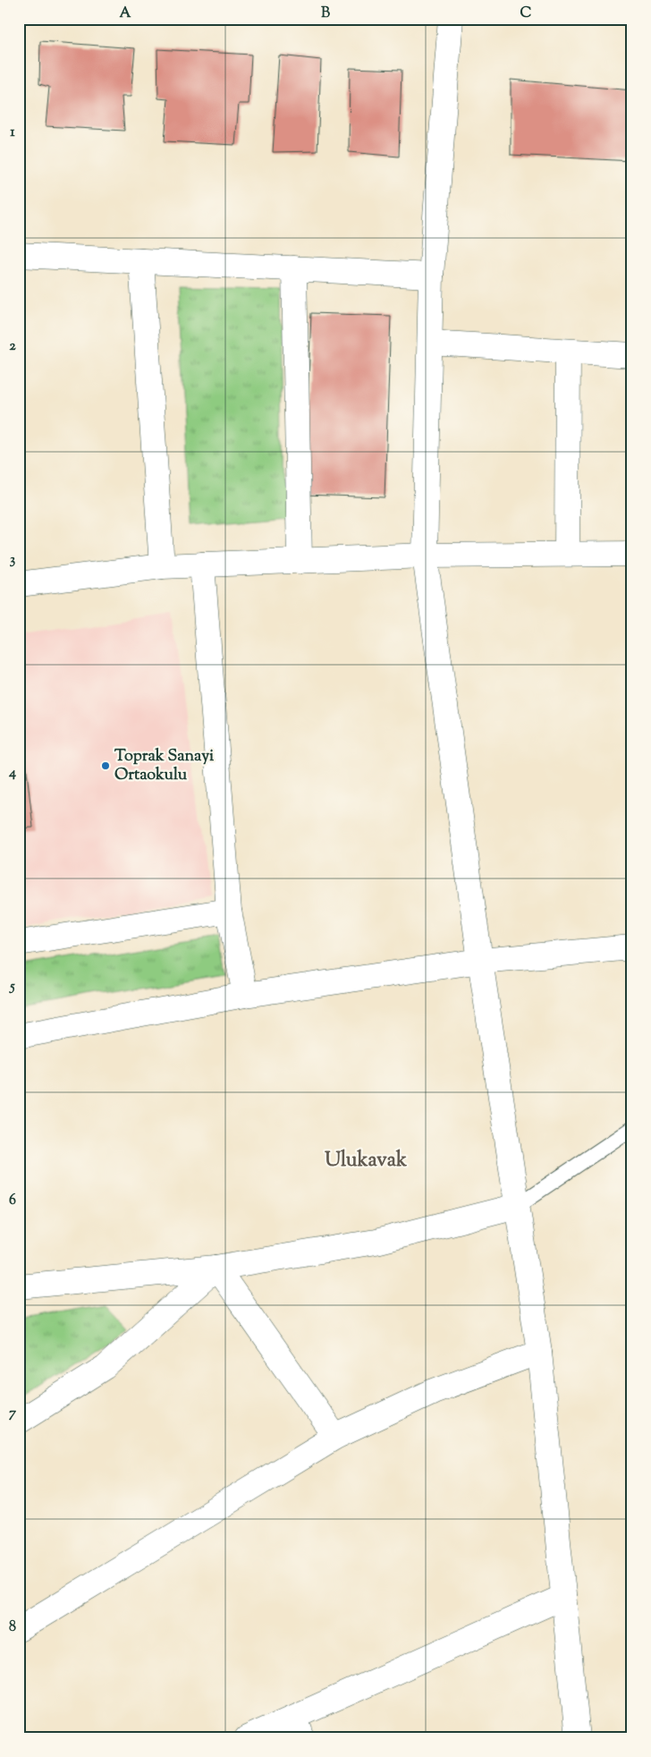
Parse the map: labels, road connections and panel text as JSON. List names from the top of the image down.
{
  "districts": ["Ulukavak"],
  "places": ["Toprak Sanayi Ortaokulu"],
  "grid": {
    "columns": ["A", "B", "C"],
    "rows": [
      "1",
      "2",
      "3",
      "4",
      "5",
      "6",
      "7",
      "8"
    ]
  }
}
